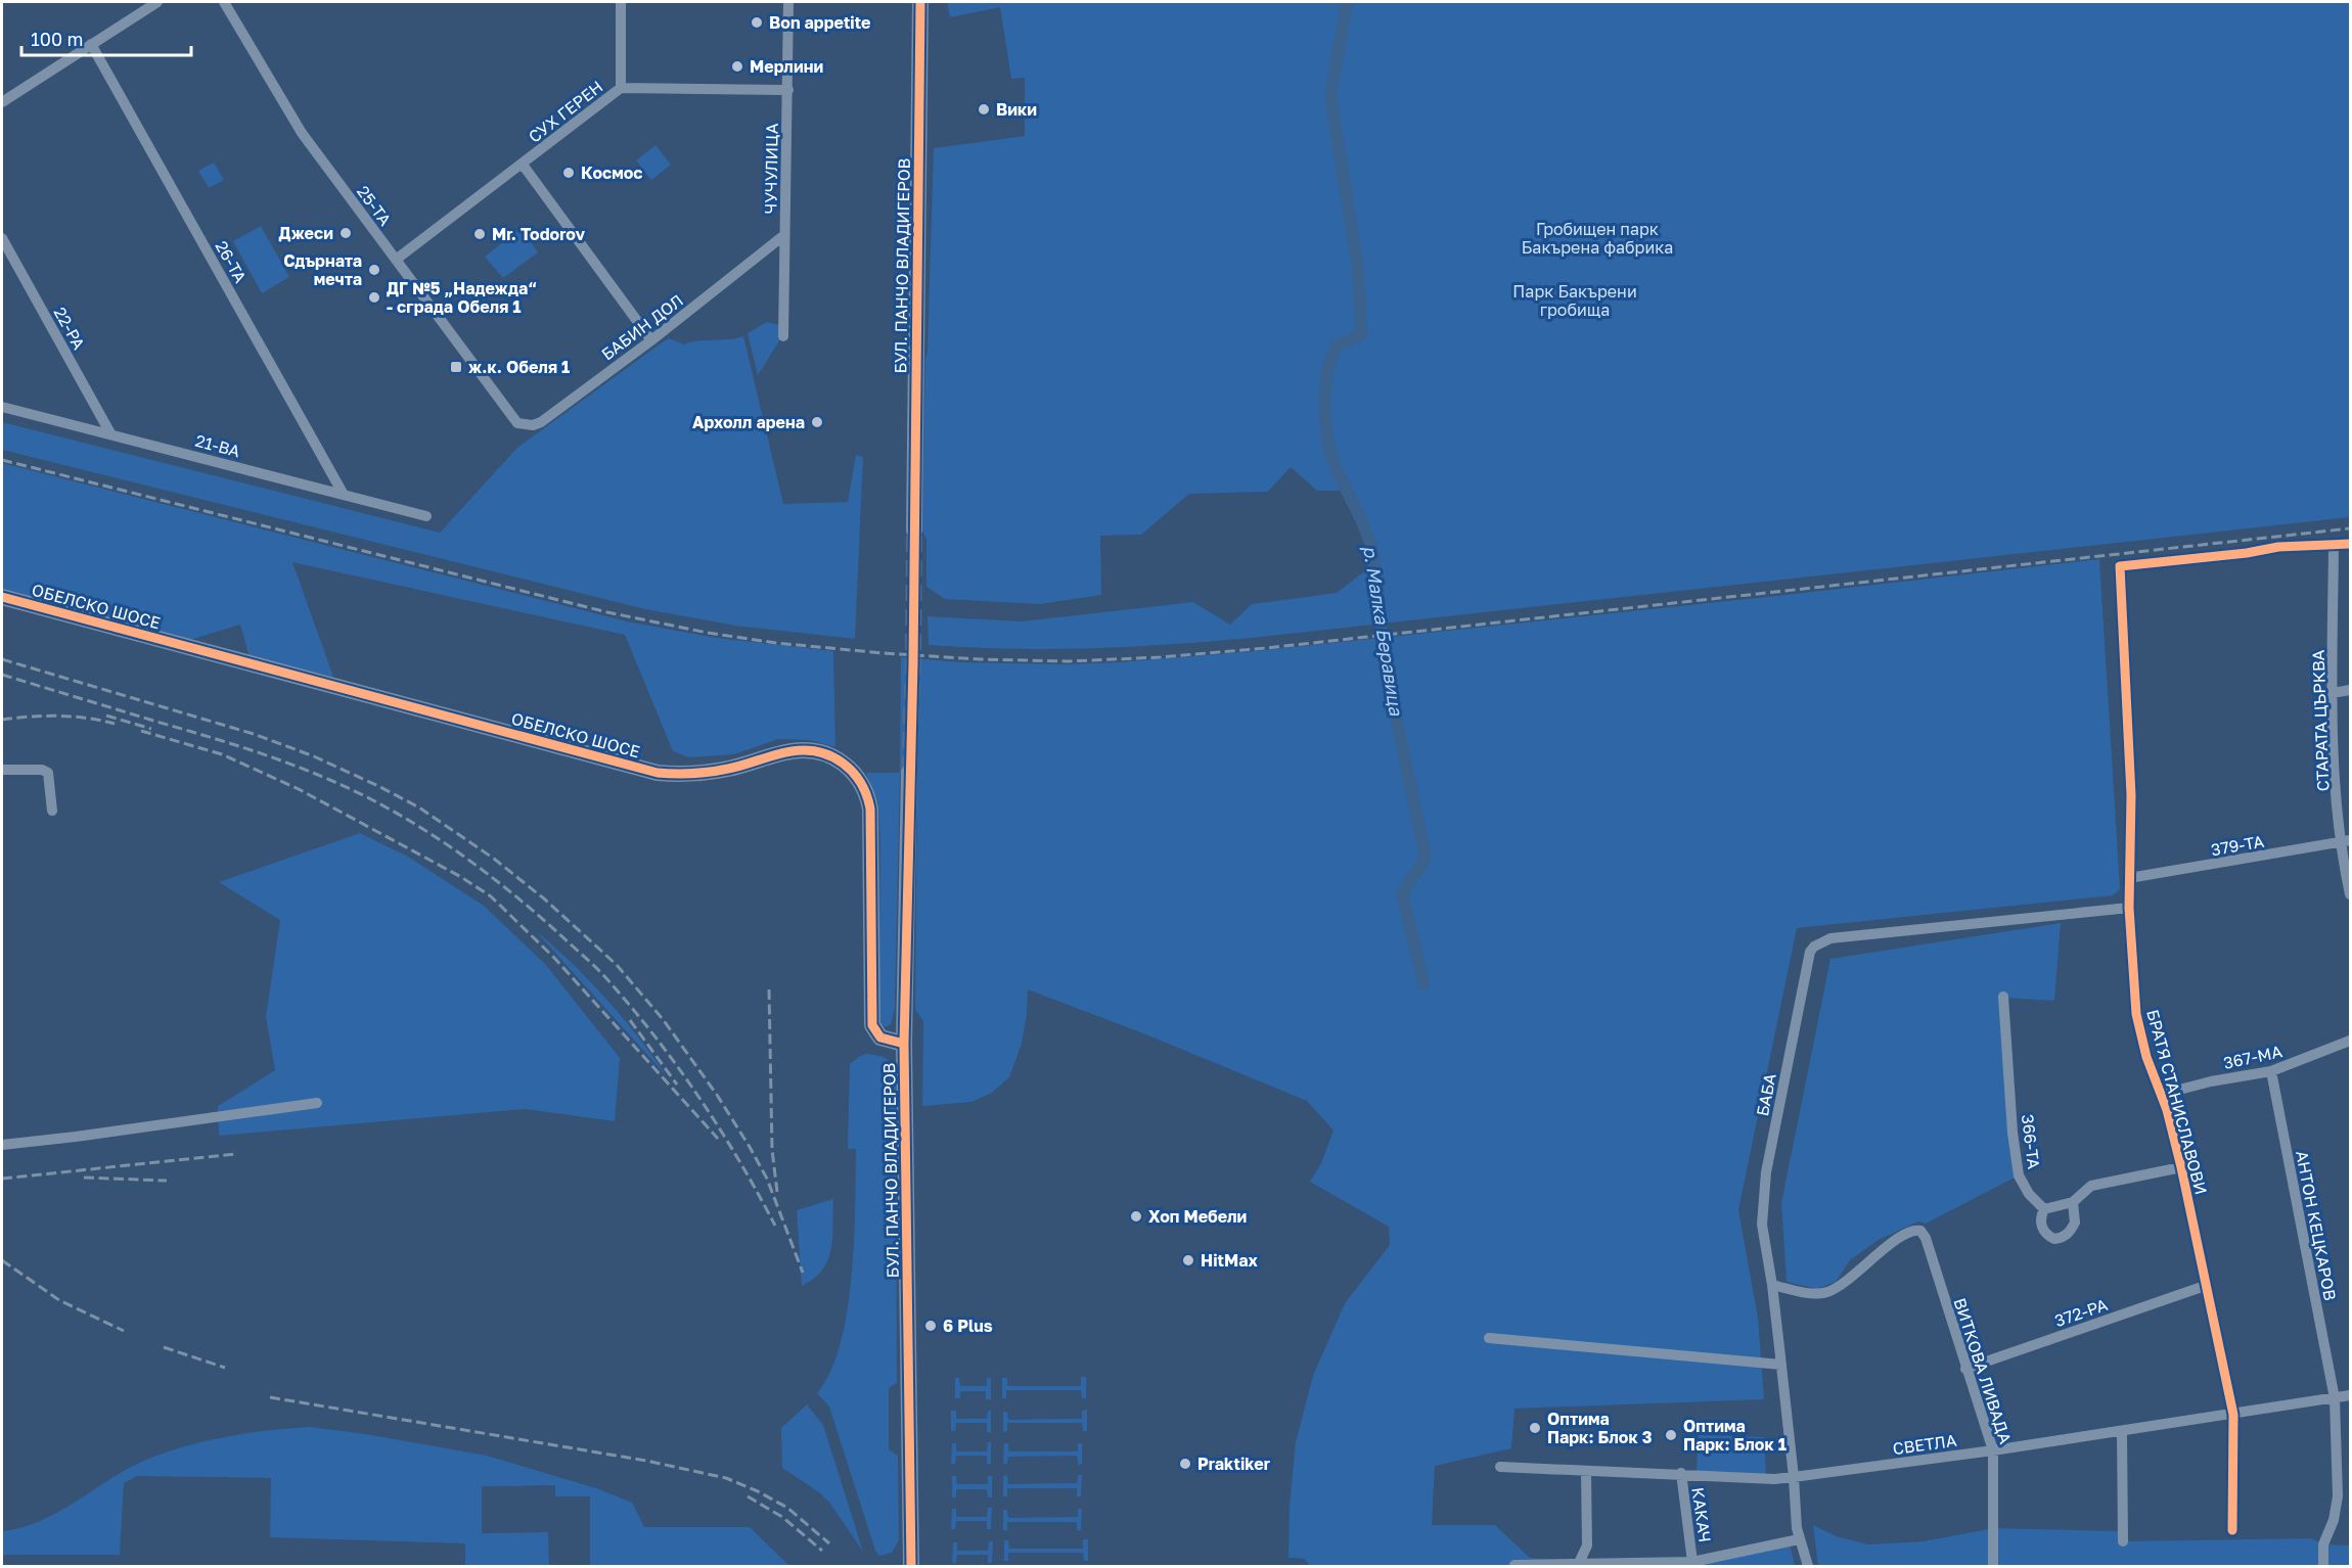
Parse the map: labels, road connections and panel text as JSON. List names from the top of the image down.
{
  "streets": {
    "street": [
      "СУХ ГЕРЕН",
      "ЧУЧУЛИЦА",
      "25-ТА",
      "26-ТА",
      "БУЛ. ПАНЧО ВЛАДИГЕРОВ",
      "БАБИН ДОЛ",
      "22-РА",
      "21-ВА",
      "ОБЕЛСКО ШОСЕ",
      "СТАРАТА ЦЪРКВА",
      "379-ТА",
      "367-МА",
      "БАБА",
      "БРАТЯ СТАНИСЛАВОВИ",
      "366-ТА",
      "АНТОН КЕЦКАРОВ",
      "372-РА",
      "ВИТКОВА ЛИВАДА",
      "СВЕТЛА",
      "КАКАЧ"
    ]
  },
  "crossings": [
    ["СУХ ГЕРЕН", "ЧУЧУЛИЦА"],
    ["СУХ ГЕРЕН", "25-ТА"],
    ["ЧУЧУЛИЦА", "БАБИН ДОЛ"],
    ["25-ТА", "БАБИН ДОЛ"],
    ["26-ТА", "21-ВА"],
    ["БУЛ. ПАНЧО ВЛАДИГЕРОВ", "ОБЕЛСКО ШОСЕ"],
    ["22-РА", "21-ВА"],
    ["СТАРАТА ЦЪРКВА", "379-ТА"],
    ["СТАРАТА ЦЪРКВА", "БРАТЯ СТАНИСЛАВОВИ"],
    ["379-ТА", "БРАТЯ СТАНИСЛАВОВИ"],
    ["367-МА", "БРАТЯ СТАНИСЛАВОВИ"],
    ["367-МА", "АНТОН КЕЦКАРОВ"],
    ["БАБА", "БРАТЯ СТАНИСЛАВОВИ"],
    ["БАБА", "ВИТКОВА ЛИВАДА"],
    ["БАБА", "СВЕТЛА"],
    ["БРАТЯ СТАНИСЛАВОВИ", "372-РА"],
    ["БРАТЯ СТАНИСЛАВОВИ", "СВЕТЛА"],
    ["АНТОН КЕЦКАРОВ", "СВЕТЛА"],
    ["372-РА", "ВИТКОВА ЛИВАДА"],
    ["ВИТКОВА ЛИВАДА", "СВЕТЛА"],
    ["СВЕТЛА", "КАКАЧ"]
  ],
  "water": ["р. Малка Беравица"],
  "parks": ["Гробищен парк Бакърена фабрика", "Парк Бакърени гробища"],
  "places": {
    "other": [
      "Bon appetite",
      "Мерлини",
      "Вики",
      "Космос",
      "Джеси",
      "Mr. Todorov",
      "Сдърната мечта",
      "ДГ №5 „Надежда“ - сграда Обеля 1",
      "Архолл арена",
      "Хоп Мебели",
      "HitMax",
      "6 Plus",
      "Оптима Парк: Блок 3",
      "Оптима Парк: Блок 1",
      "Praktiker"
    ],
    "transit": ["ж.к. Обеля 1"]
  },
  "scale_bar": "100 m"
}
